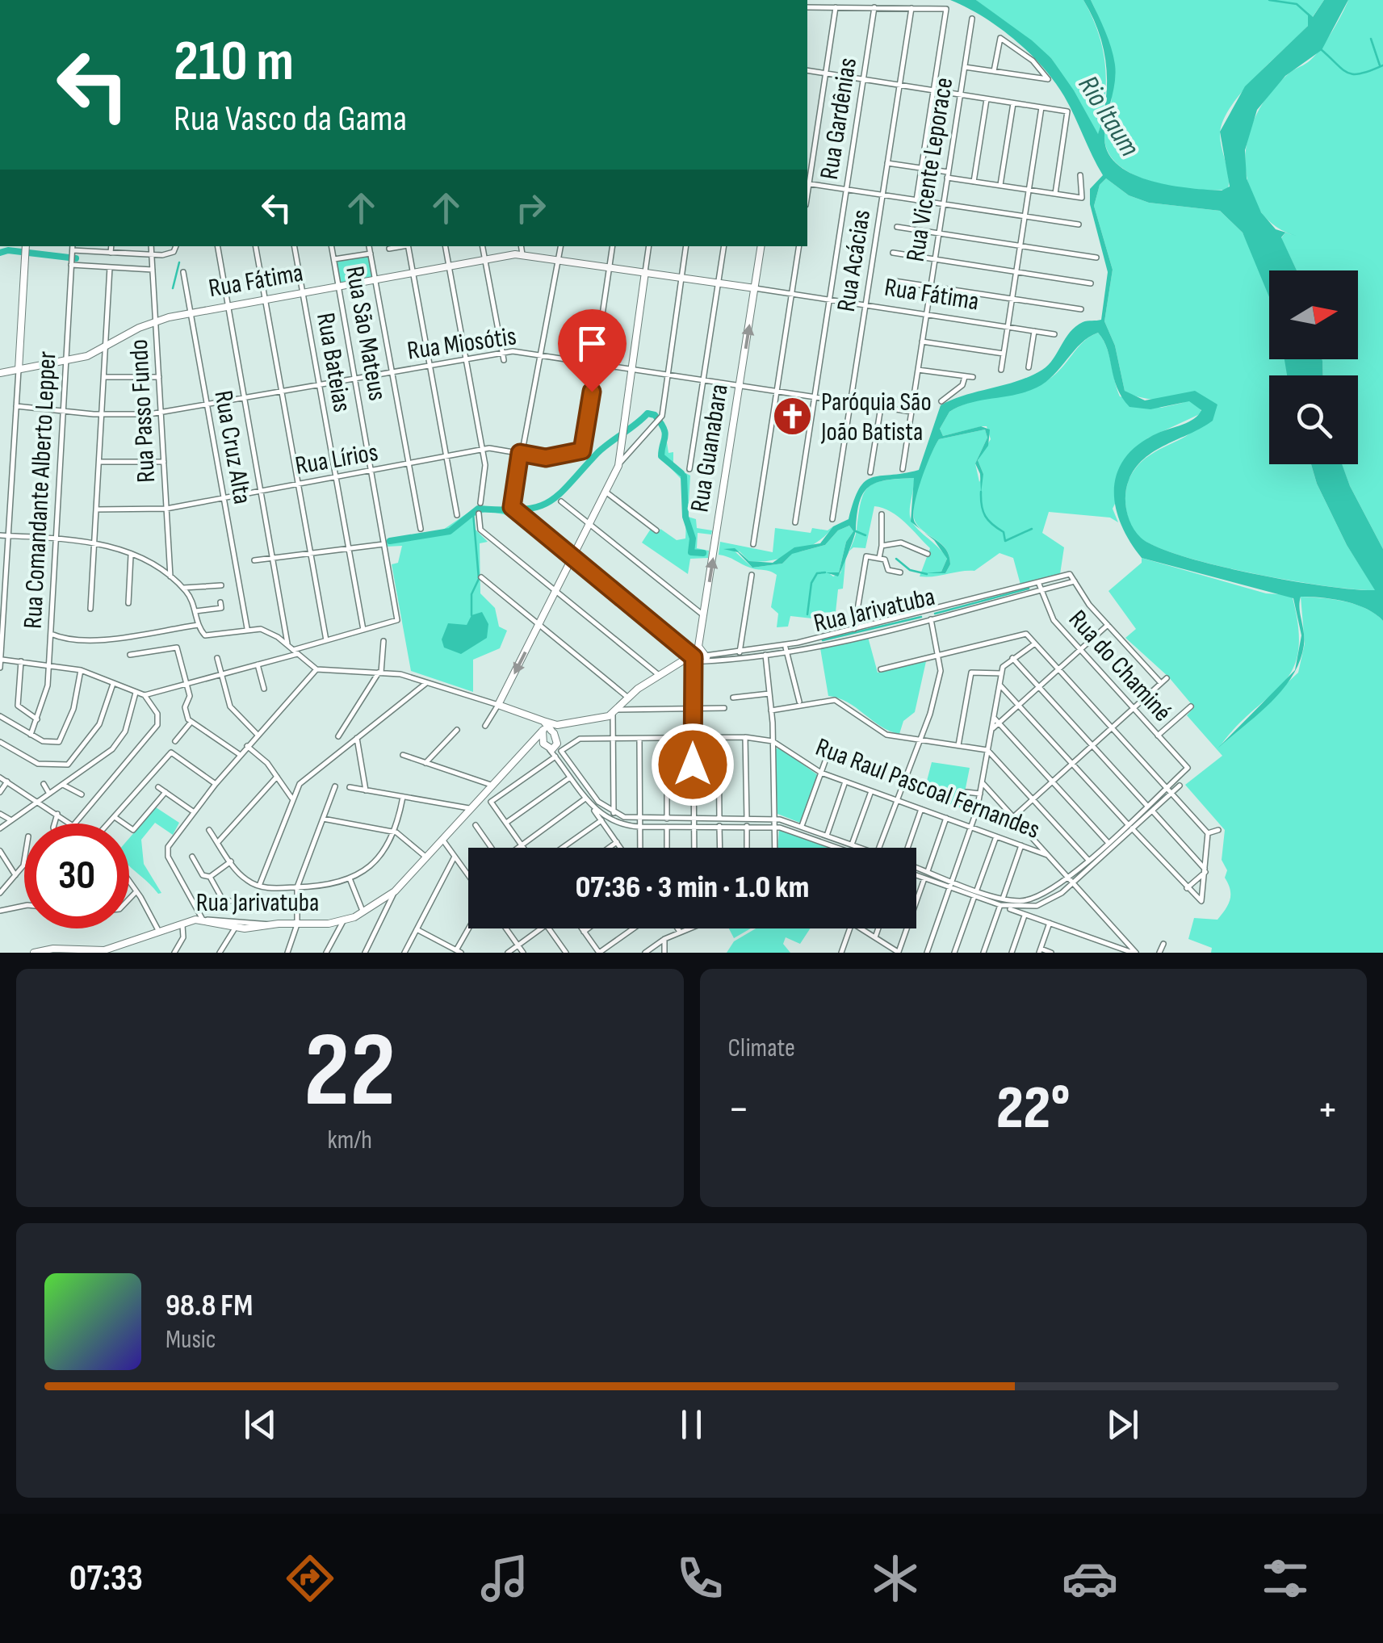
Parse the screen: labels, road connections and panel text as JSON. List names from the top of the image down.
{
  "streets": {
    "main road": ["Rua Fátima", "Rua Guanabara", "Rua Jarivatuba"],
    "street": [
      "Rua Gardênias",
      "Rua Vicente Leporace",
      "Rua Acácias",
      "Rua São Mateus",
      "Rua Miosótis",
      "Rua Bateias",
      "Rua Passo Fundo",
      "Rua Cruz Alta",
      "Rua Lírios",
      "Rua Comandante Alberto Lepper",
      "Rua do Chaminé",
      "Rua Raul Pascoal Fernandes"
    ]
  },
  "crossings": [
    ["Rua Gardênias", "Rua Fátima"],
    ["Rua Gardênias", "Rua Miosótis"],
    ["Rua Vicente Leporace", "Rua Fátima"],
    ["Rua Vicente Leporace", "Rua Miosótis"],
    ["Rua Acácias", "Rua Fátima"],
    ["Rua Acácias", "Rua Miosótis"],
    ["Rua Fátima", "Rua São Mateus"],
    ["Rua Fátima", "Rua Bateias"],
    ["Rua Fátima", "Rua Passo Fundo"],
    ["Rua Fátima", "Rua Cruz Alta"],
    ["Rua Fátima", "Rua Guanabara"],
    ["Rua Fátima", "Rua Comandante Alberto Lepper"],
    ["Rua São Mateus", "Rua Miosótis"],
    ["Rua São Mateus", "Rua Bateias"],
    ["Rua São Mateus", "Rua Lírios"],
    ["Rua Miosótis", "Rua Bateias"],
    ["Rua Miosótis", "Rua Passo Fundo"],
    ["Rua Miosótis", "Rua Cruz Alta"],
    ["Rua Miosótis", "Rua Guanabara"],
    ["Rua Miosótis", "Rua Lírios"],
    ["Rua Miosótis", "Rua Comandante Alberto Lepper"],
    ["Rua Bateias", "Rua Lírios"],
    ["Rua Passo Fundo", "Rua Lírios"],
    ["Rua Cruz Alta", "Rua Lírios"],
    ["Rua Guanabara", "Rua Jarivatuba"],
    ["Rua Jarivatuba", "Rua do Chaminé"],
    ["Rua Jarivatuba", "Rua Raul Pascoal Fernandes"]
  ],
  "one_way": ["Rua Guanabara"],
  "water": ["Rio Itaum"],
  "places": {
    "church": ["Paróquia São João Batista"]
  },
  "north": "right",
  "page": {
    "turn": ["210 m", "Rua Vasco da Gama"],
    "limit": "30",
    "trip": "07:36 · 3 min · 1.0 km",
    "tile": [
      ["22", "km/h"],
      "Climate"
    ],
    "heat": ["−", "22°", "+"],
    "song": ["98.8 FM", "Music"],
    "tabs": "07:33"
  }
}
